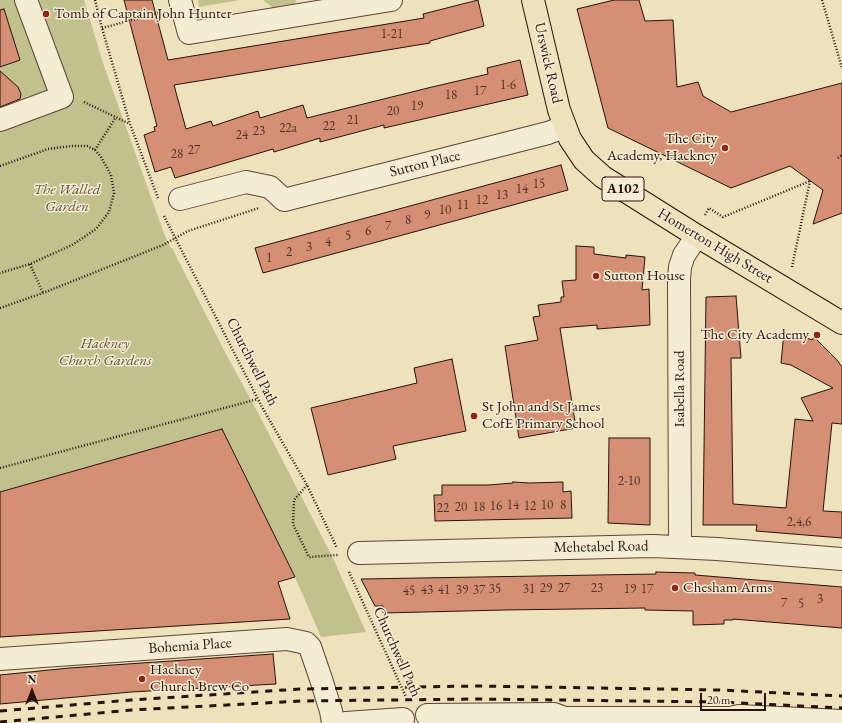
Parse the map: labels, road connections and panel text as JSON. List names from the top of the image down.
{
  "streets": {
    "highway": ["Urswick Road", "A102", "Homerton High Street"],
    "street": [
      "Sutton Place",
      "Isabella Road",
      "Mehetabel Road",
      "Bohemia Place"
    ],
    "path": ["Churchwell Path"]
  },
  "crossings": [
    ["Urswick Road", "Sutton Place"],
    ["Urswick Road", "Homerton High Street"],
    ["Sutton Place", "Homerton High Street"],
    ["Sutton Place", "Churchwell Path"],
    ["Homerton High Street", "Isabella Road"],
    ["Churchwell Path", "Mehetabel Road"],
    ["Isabella Road", "Mehetabel Road"]
  ],
  "parks": ["The Walled Garden", "Hackney Church Gardens"],
  "places": [
    "Tomb of Captain John Hunter",
    "The City Academy, Hackney",
    "Sutton House",
    "The City Academy",
    "St John and St James CofE Primary School",
    "Chesham Arms",
    "Hackney Church Brew Co"
  ],
  "house_numbers": [
    "1-21",
    "1-6",
    "17",
    "18",
    "19",
    "20",
    "21",
    "22",
    "22a",
    "23",
    "24",
    "27",
    "28",
    "15",
    "14",
    "13",
    "12",
    "11",
    "10",
    "9",
    "8",
    "7",
    "6",
    "5",
    "4",
    "3",
    "2",
    "1",
    "2-10",
    "14",
    "10",
    "8",
    "16",
    "12",
    "20",
    "18",
    "22",
    "2,4,6",
    "29",
    "27",
    "23",
    "35",
    "31",
    "19",
    "17",
    "43",
    "41",
    "39",
    "37",
    "45",
    "3",
    "7",
    "5"
  ],
  "scale_bar": "20 m",
  "north": "top"
}
